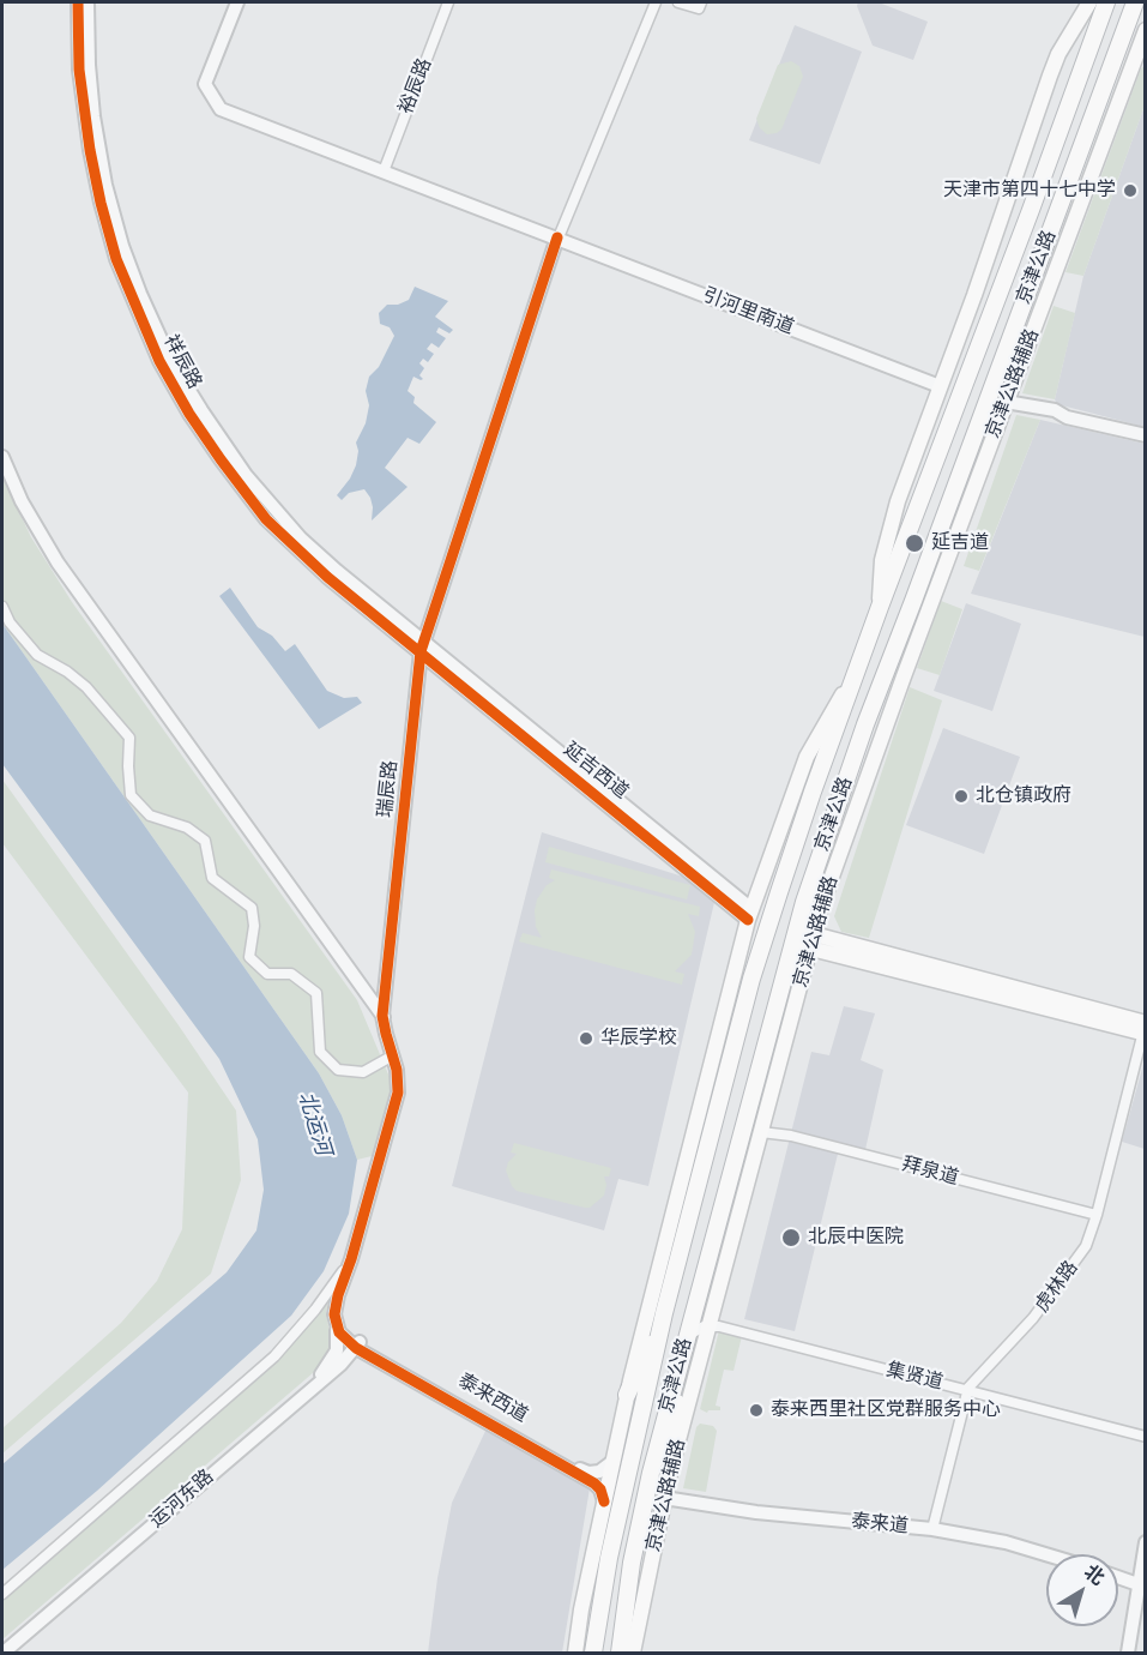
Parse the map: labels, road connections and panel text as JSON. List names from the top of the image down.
{
  "streets": {
    "highway": ["京津公路"],
    "main road": ["京津公路辅路"],
    "street": [
      "裕辰路",
      "引河里南道",
      "祥辰路",
      "延吉西道",
      "瑞辰路",
      "拜泉道",
      "虎林路",
      "集贤道",
      "泰来西道",
      "运河东路",
      "泰来道"
    ]
  },
  "crossings": [
    ["裕辰路", "引河里南道"],
    ["引河里南道", "瑞辰路"],
    ["祥辰路", "延吉西道"],
    ["祥辰路", "瑞辰路"],
    ["京津公路辅路", "拜泉道"],
    ["京津公路辅路", "集贤道"],
    ["京津公路辅路", "泰来道"],
    ["延吉西道", "瑞辰路"],
    ["瑞辰路", "泰来西道"],
    ["瑞辰路", "运河东路"],
    ["拜泉道", "虎林路"],
    ["虎林路", "集贤道"],
    ["虎林路", "泰来道"],
    ["泰来西道", "运河东路"]
  ],
  "water": ["北运河"],
  "places": [
    "天津市第四十七中学",
    "延吉道",
    "北仓镇政府",
    "华辰学校",
    "北辰中医院",
    "泰来西里社区党群服务中心"
  ],
  "north": "top right"
}
